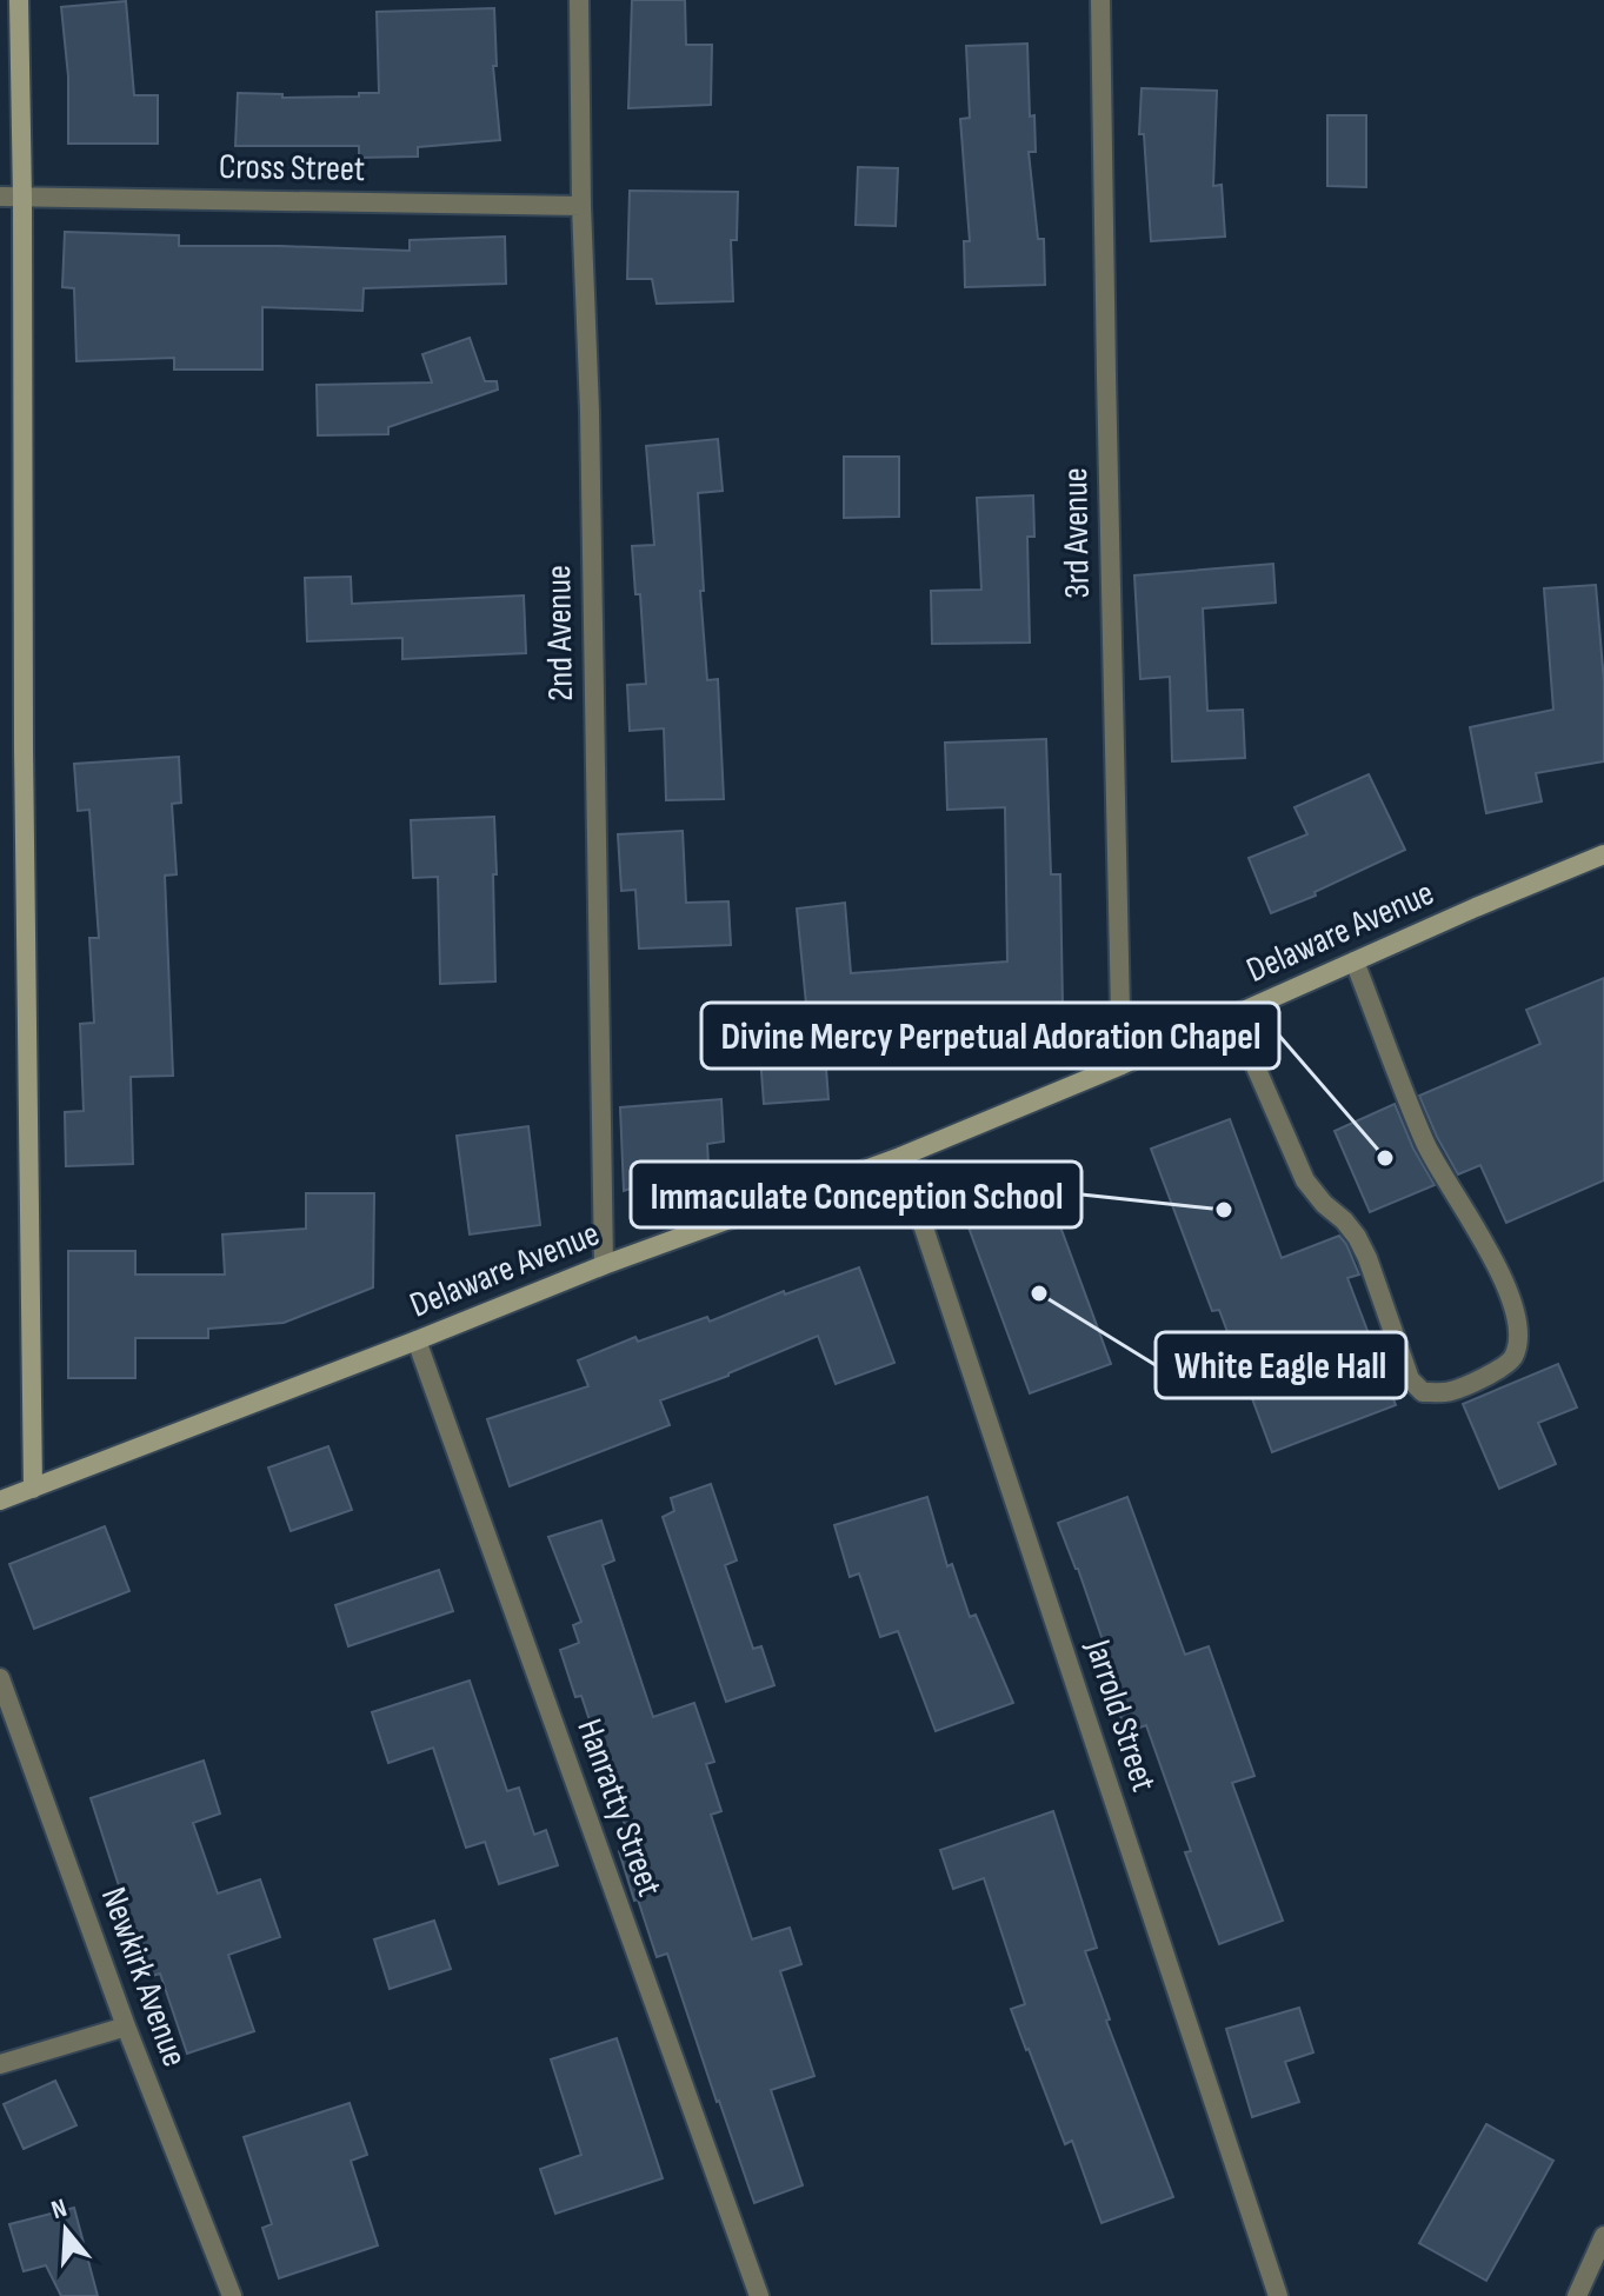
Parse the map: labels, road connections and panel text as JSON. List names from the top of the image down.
{
  "streets": {
    "street": [
      "Cross Street",
      "3rd Avenue",
      "2nd Avenue",
      "Delaware Avenue",
      "Jarrold Street",
      "Hanratty Street",
      "Newkirk Avenue"
    ]
  },
  "crossings": [
    ["Cross Street", "2nd Avenue"],
    ["3rd Avenue", "Delaware Avenue"],
    ["2nd Avenue", "Delaware Avenue"],
    ["Delaware Avenue", "Jarrold Street"],
    ["Delaware Avenue", "Hanratty Street"]
  ],
  "places": ["Divine Mercy Perpetual Adoration Chapel", "Immaculate Conception School", "White Eagle Hall"],
  "north": "top"
}
